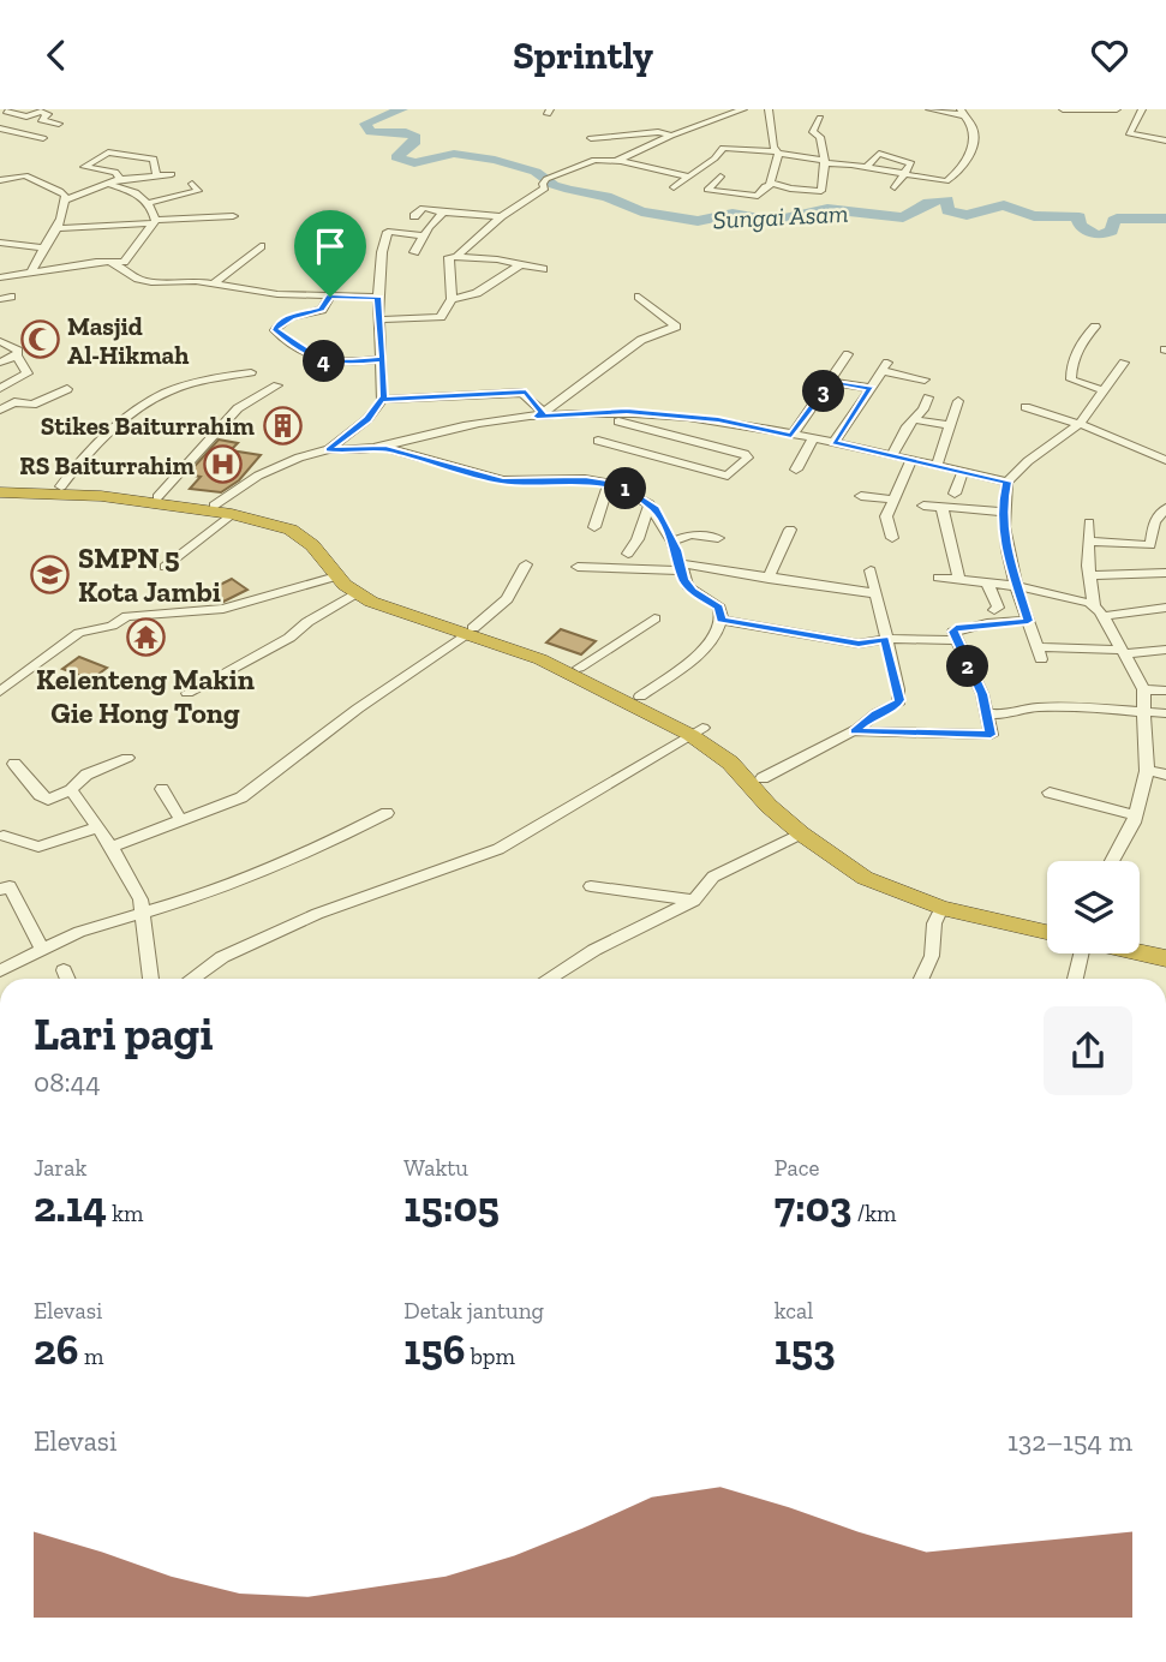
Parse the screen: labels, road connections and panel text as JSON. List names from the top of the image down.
{
  "water": ["Sungai Asam"],
  "places": {
    "mosque": ["Masjid Al-Hikmah"],
    "building": ["Stikes Baiturrahim"],
    "hospital": ["RS Baiturrahim"],
    "school or university": ["SMPN 5 Kota Jambi"],
    "temple": ["Kelenteng Makin Gie Hong Tong"]
  },
  "page": {
    "header": "Sprintly",
    "pins": [
      "4",
      "3",
      "1",
      "2"
    ],
    "heading": ["Lari pagi", "08:44"],
    "stats": [
      ["Jarak", "2.14 km"],
      ["Waktu", "15:05"],
      ["Pace", "7:03 /km"],
      ["Elevasi", "26 m"],
      ["Detak jantung", "156 bpm"],
      ["kcal", "153"]
    ],
    "chart": ["Elevasi", "132–154 m"]
  }
}
